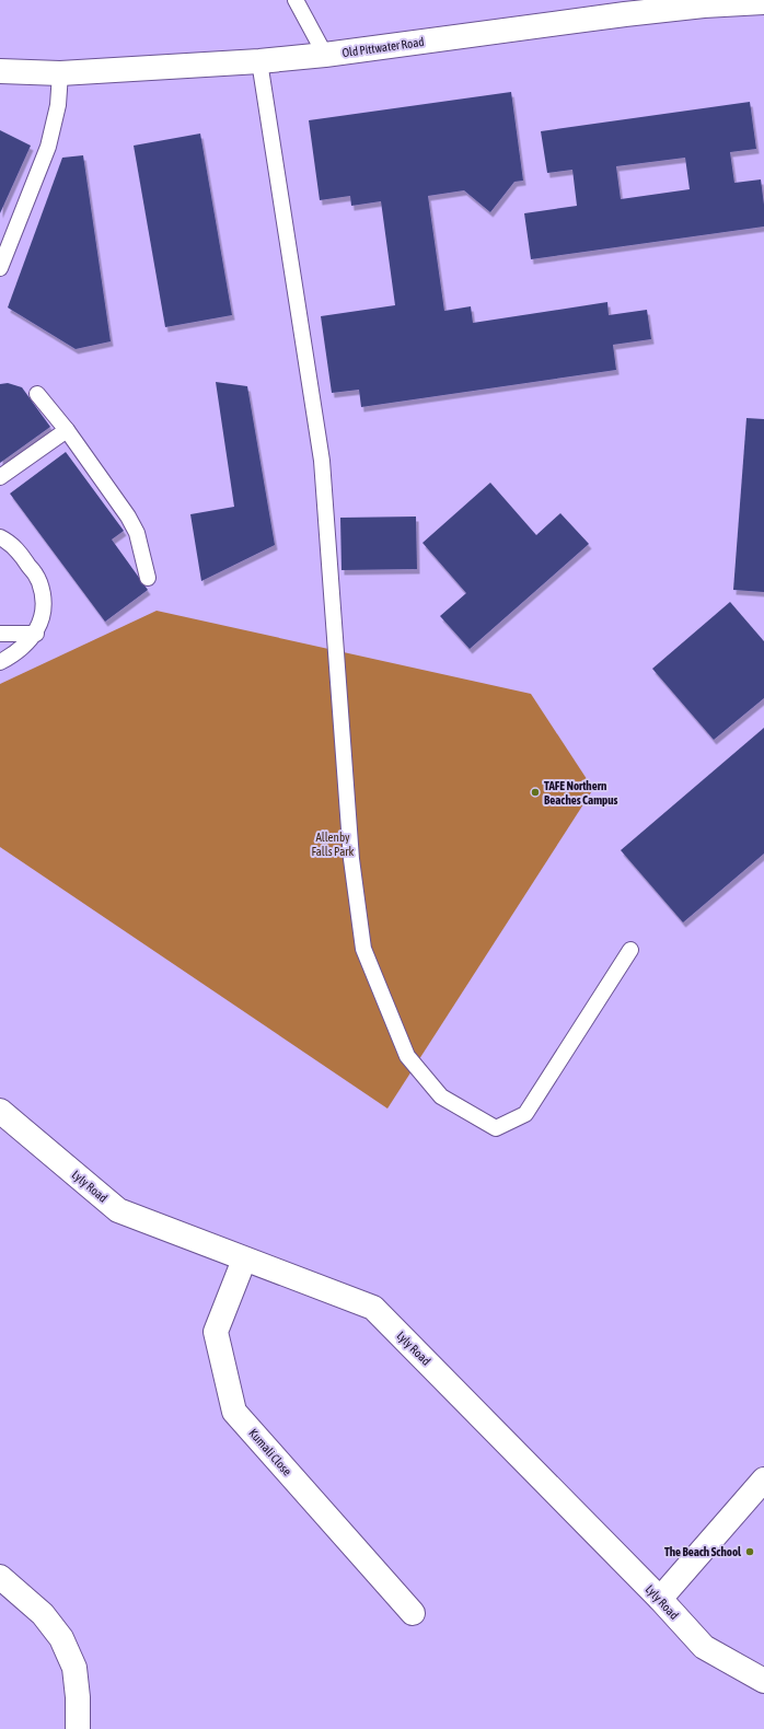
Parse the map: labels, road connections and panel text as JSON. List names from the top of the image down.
{
  "streets": {
    "street": ["Old Pittwater Road", "Lyly Road", "Kumali Close"]
  },
  "crossings": [
    ["Lyly Road", "Kumali Close"]
  ],
  "parks": ["Allenby Falls Park"],
  "places": ["TAFE Northern Beaches Campus", "The Beach School"]
}
